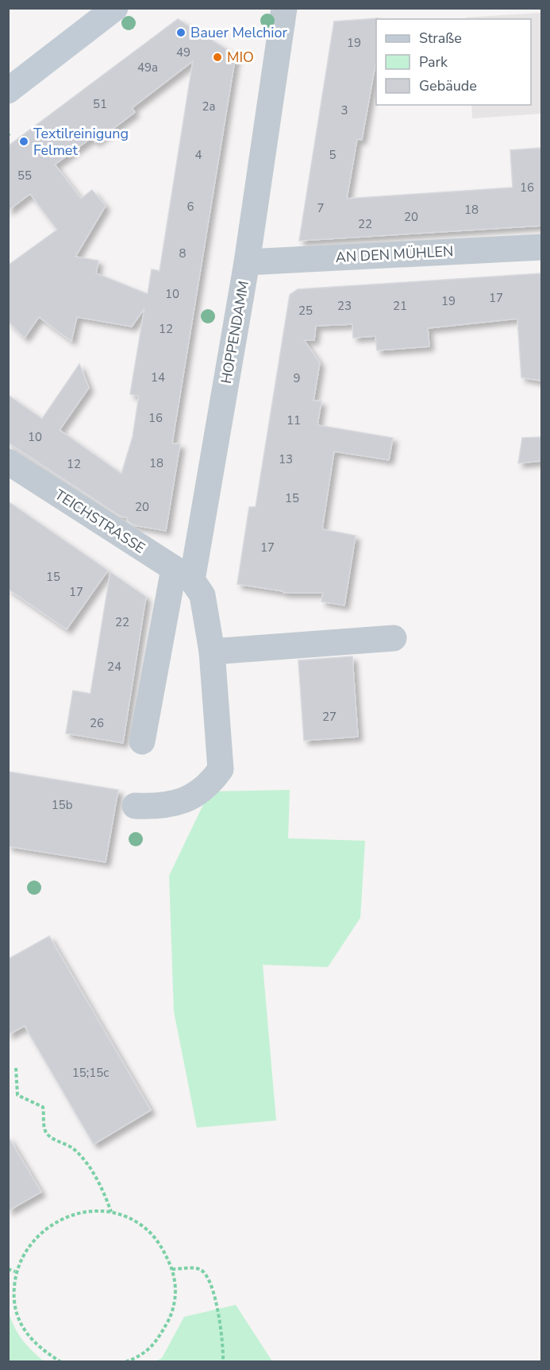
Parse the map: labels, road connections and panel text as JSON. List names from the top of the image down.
{
  "streets": {
    "street": ["AN DEN MÜHLEN", "HOPPENDAMM", "TEICHSTRASSE"]
  },
  "crossings": [
    ["AN DEN MÜHLEN", "HOPPENDAMM"],
    ["HOPPENDAMM", "TEICHSTRASSE"]
  ],
  "places": ["Bauer Melchior", "MIO", "Textilreinigung Felmet"],
  "house_numbers": [
    "19",
    "49",
    "49a",
    "51",
    "2a",
    "3",
    "4",
    "5",
    "55",
    "16",
    "6",
    "7",
    "18",
    "20",
    "22",
    "8",
    "10",
    "17",
    "19",
    "23",
    "21",
    "25",
    "12",
    "14",
    "9",
    "16",
    "11",
    "10",
    "13",
    "18",
    "12",
    "15",
    "20",
    "17",
    "15",
    "17",
    "22",
    "24",
    "27",
    "26",
    "15b",
    "15;15c"
  ],
  "legend": ["Straße", "Park", "Gebäude"]
}
